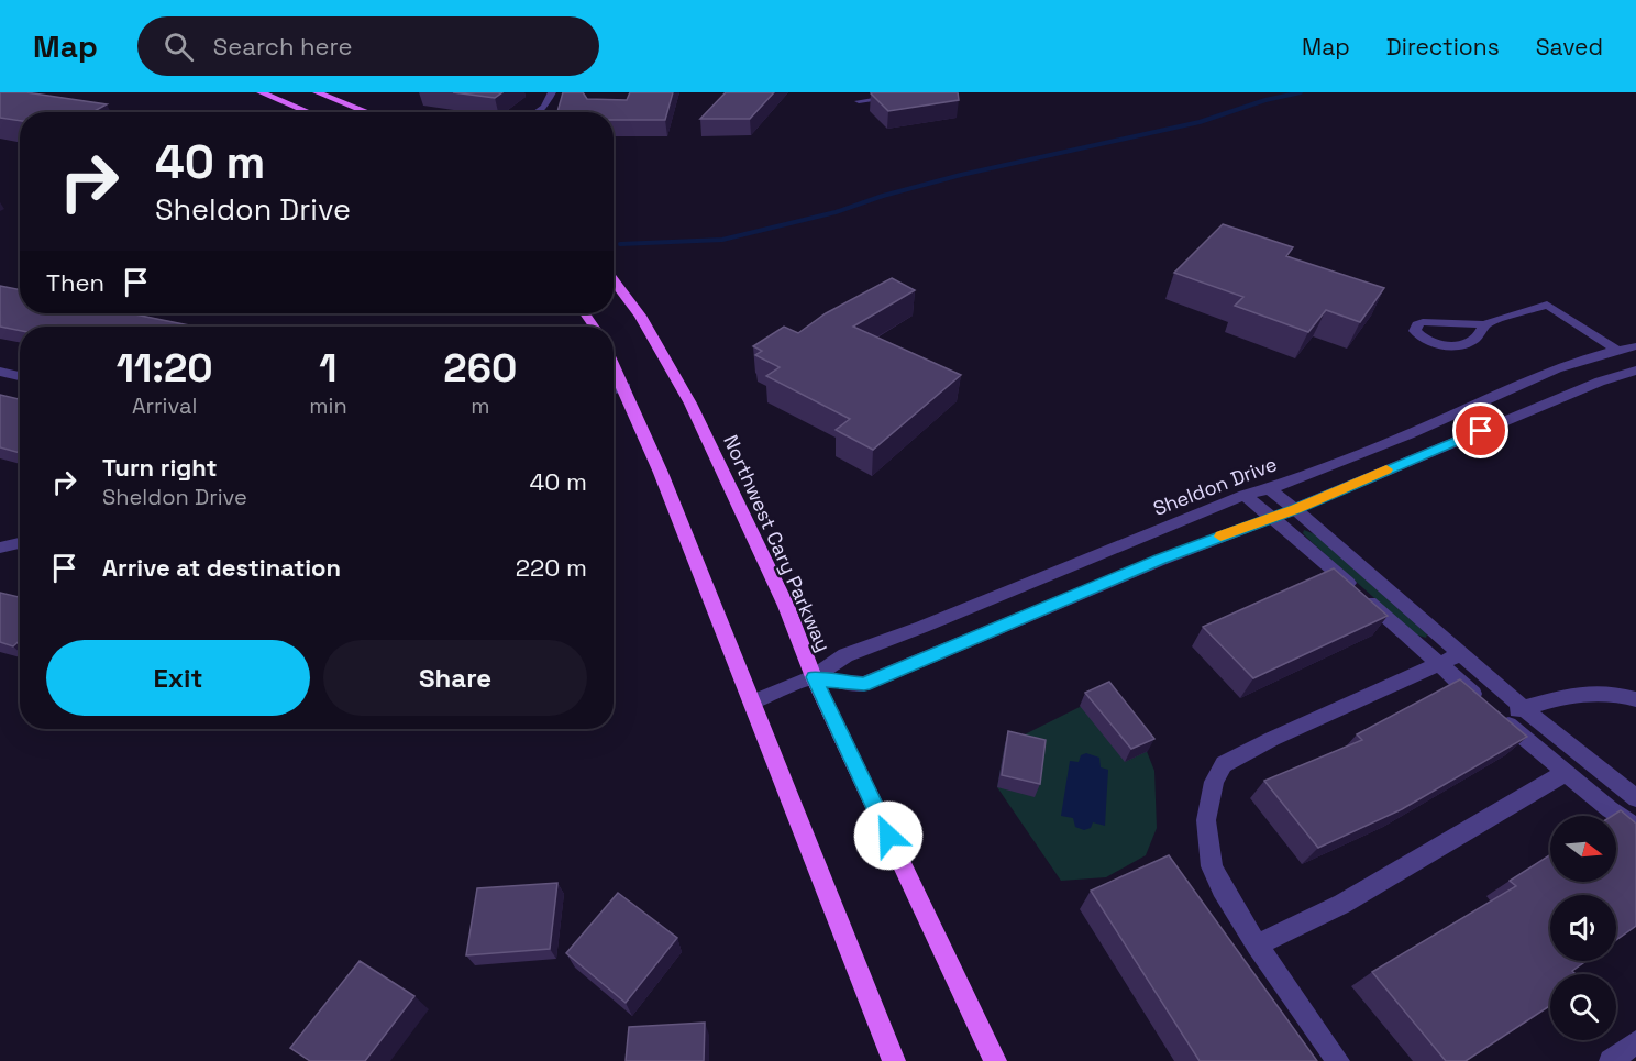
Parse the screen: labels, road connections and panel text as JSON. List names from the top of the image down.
{
  "streets": {
    "main road": ["Northwest Cary Parkway"],
    "street": ["Sheldon Drive"]
  },
  "crossings": [
    ["Sheldon Drive", "Northwest Cary Parkway"]
  ],
  "north": "right",
  "page": {
    "header": "Map",
    "search": "Search here",
    "nav": ["Map", "Directions", "Saved"],
    "turn": ["40 m", "Sheldon Drive"],
    "then": "Then",
    "eta": [
      "11:20",
      "Arrival",
      "1",
      "min",
      "260",
      "m"
    ],
    "list": [
      {
        "name": "Turn right",
        "note": "Sheldon Drive",
        "value": "40 m"
      },
      {
        "name": "Arrive at destination",
        "value": "220 m"
      }
    ],
    "buttons": ["Exit", "Share"]
  }
}
